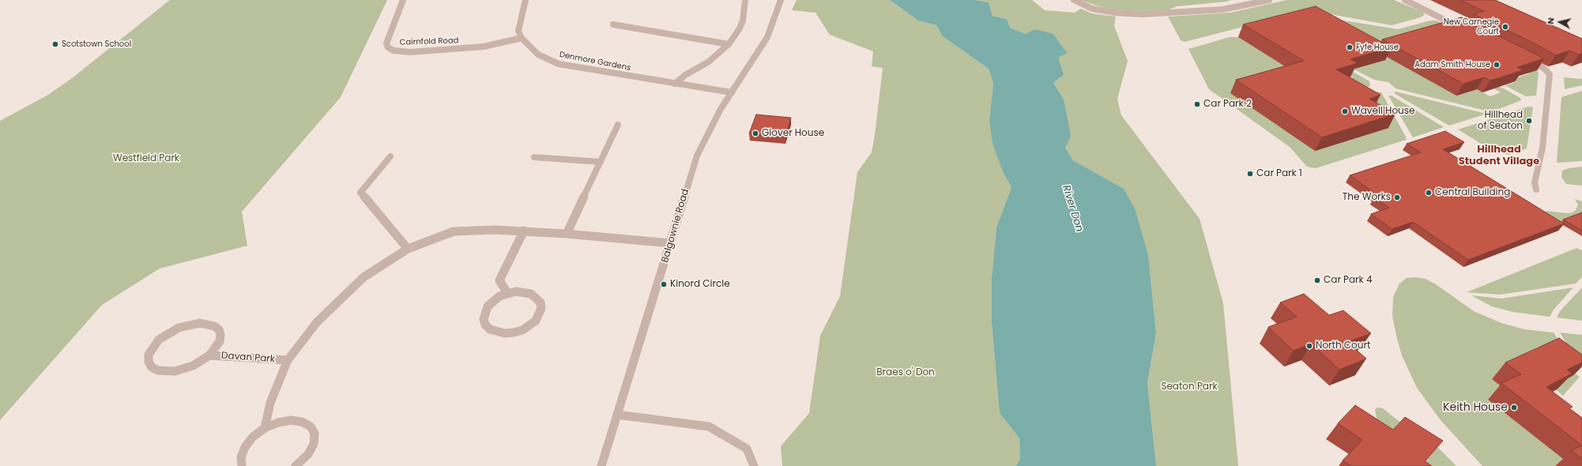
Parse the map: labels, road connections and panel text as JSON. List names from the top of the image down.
{
  "streets": {
    "street": [
      "Cairnfold Road",
      "Denmore Gardens",
      "Balgownie Road",
      "Davan Park"
    ]
  },
  "crossings": [
    ["Cairnfold Road", "Denmore Gardens"],
    ["Denmore Gardens", "Balgownie Road"]
  ],
  "districts": ["Hillhead Student Village"],
  "water": ["River Don"],
  "parks": ["Westfield Park", "Braes o' Don", "Seaton Park"],
  "places": [
    "New Carnegie Court",
    "Scotstown School",
    "Fyfe House",
    "Adam Smith House",
    "Car Park 2",
    "Wavell House",
    "Hillhead of Seaton",
    "Glover House",
    "Car Park 1",
    "Central Building",
    "The Works",
    "Car Park 4",
    "Kinord Circle",
    "North Court",
    "Keith House"
  ],
  "north": "left"
}
